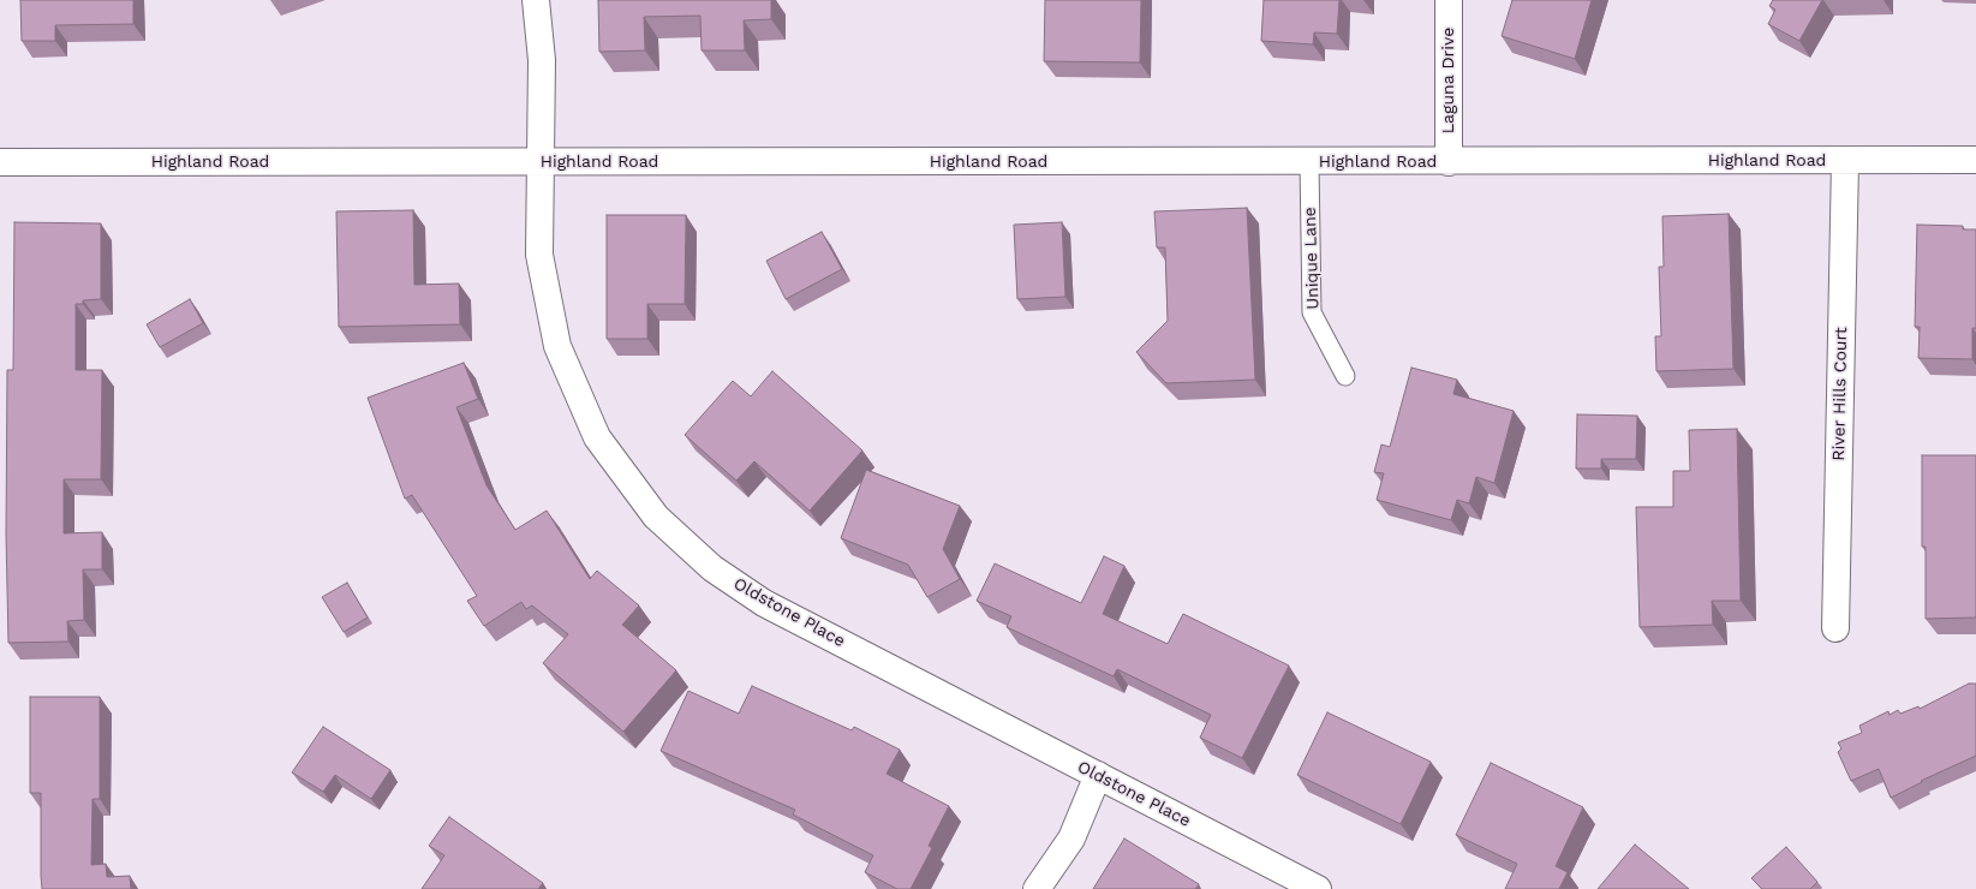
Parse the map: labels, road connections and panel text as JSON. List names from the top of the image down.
{
  "streets": {
    "street": [
      "Laguna Drive",
      "Highland Road",
      "River Hills Court",
      "Oldstone Place"
    ],
    "lane": ["Unique Lane"]
  },
  "crossings": [
    ["Laguna Drive", "Highland Road"],
    ["Highland Road", "Unique Lane"],
    ["Highland Road", "River Hills Court"],
    ["Highland Road", "Oldstone Place"]
  ]
}
